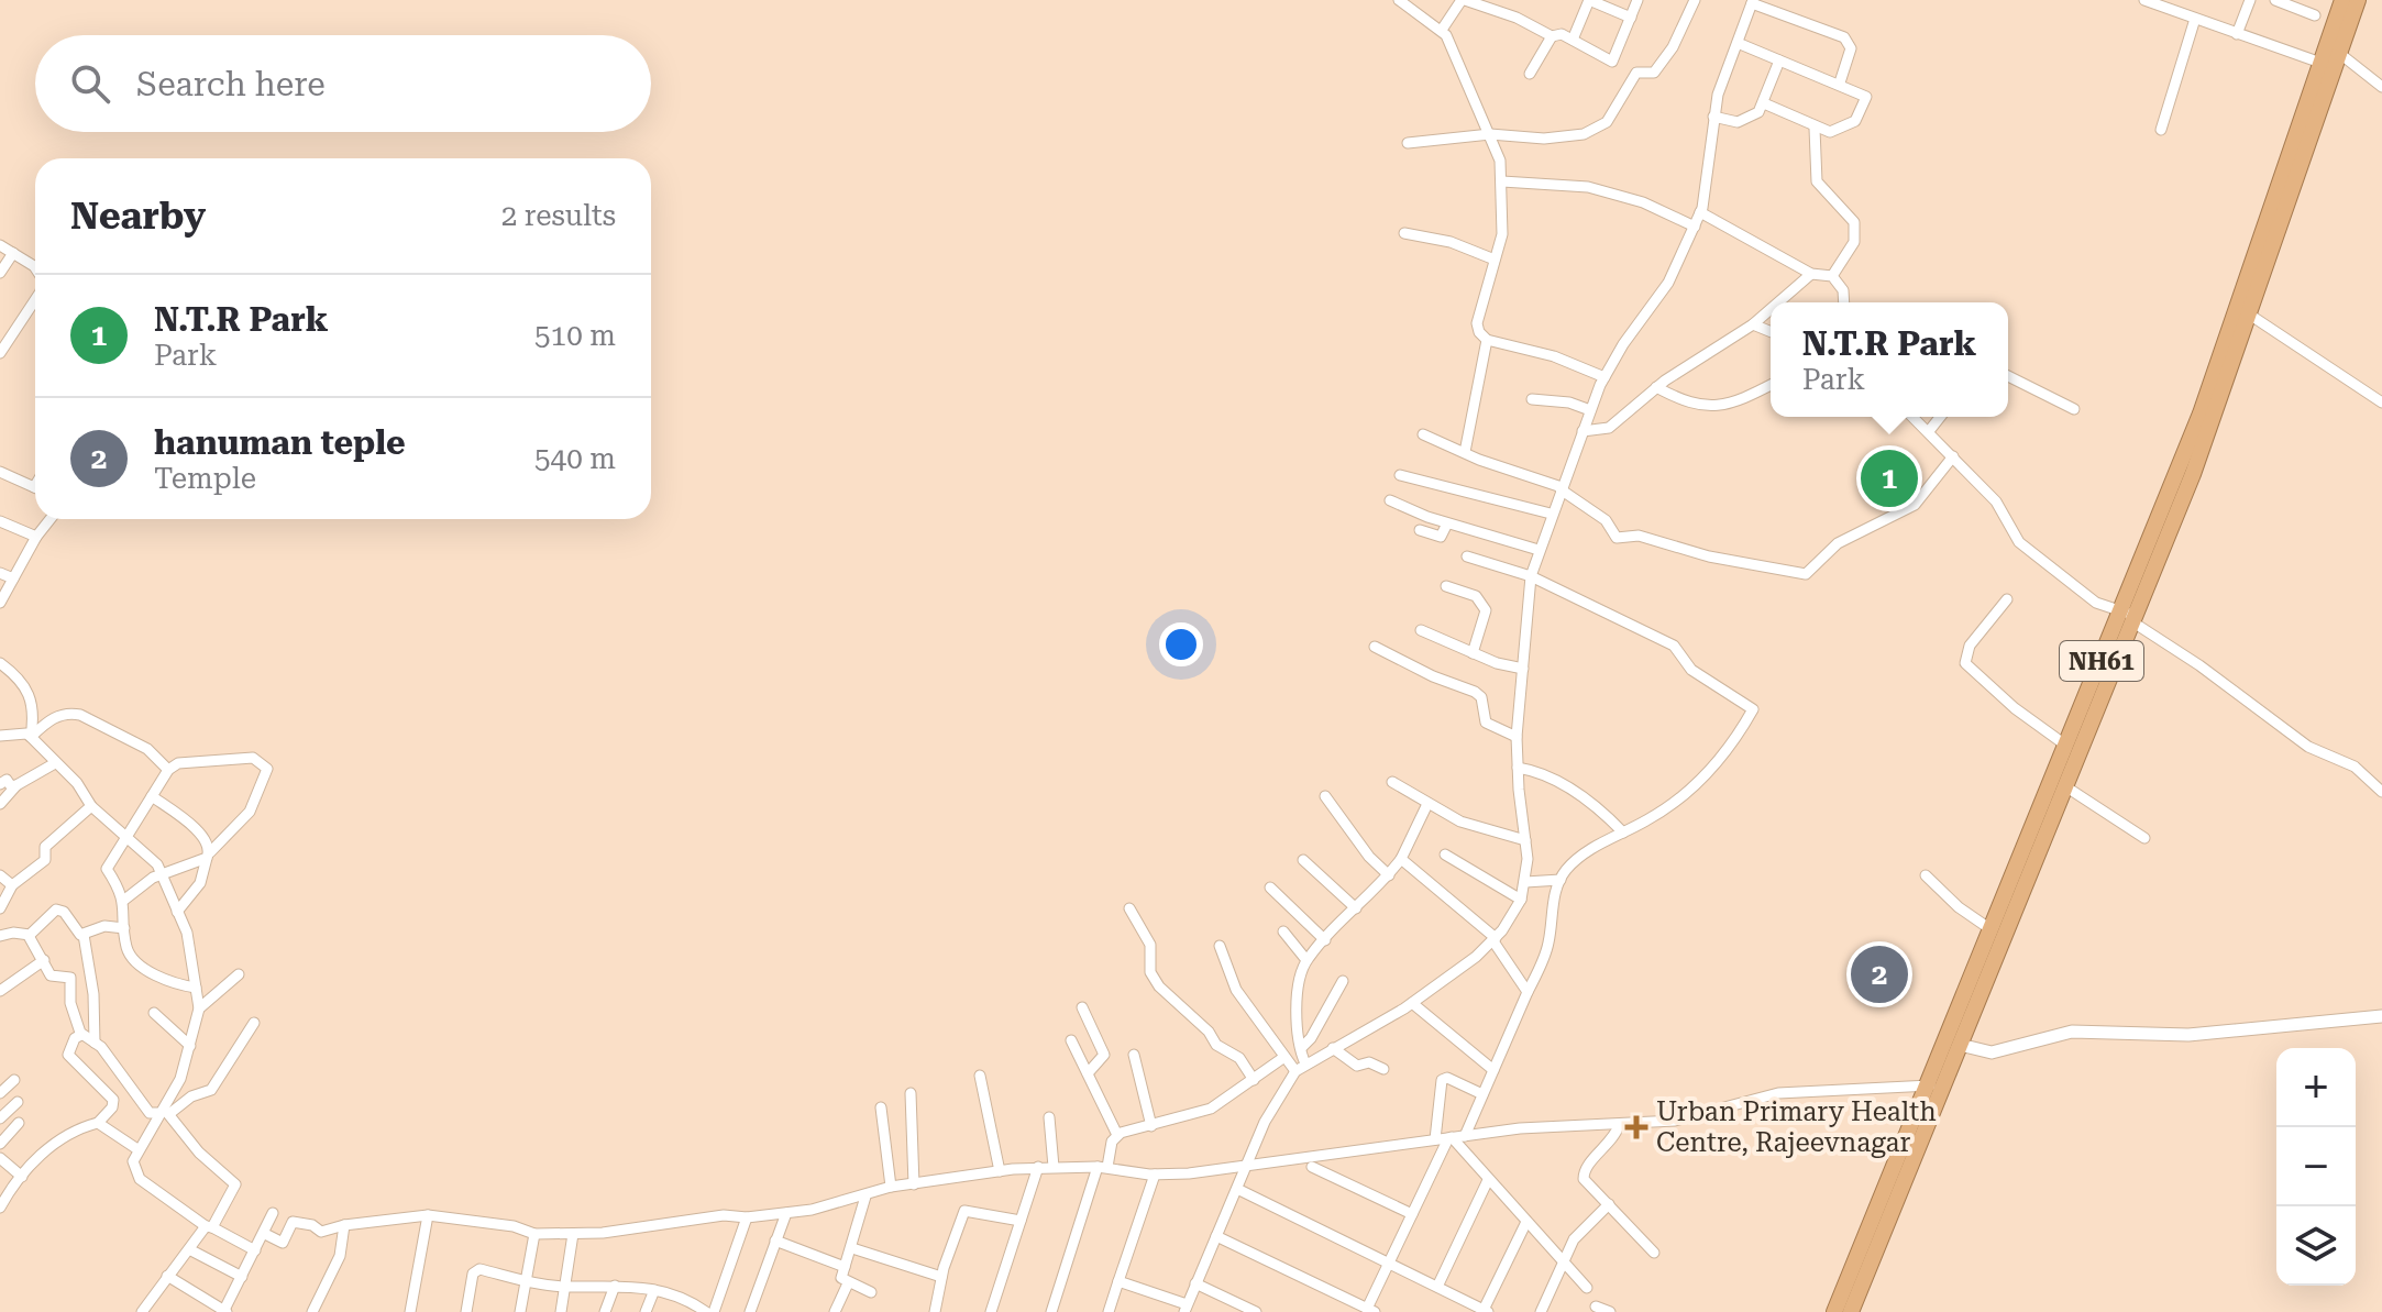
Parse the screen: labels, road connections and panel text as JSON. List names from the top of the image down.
{
  "streets": {
    "highway": ["NH61"]
  },
  "places": {
    "health": ["Urban Primary Health Centre, Rajeevnagar"]
  },
  "page": {
    "search": "Search here",
    "heading": ["Nearby", "2 results"],
    "list": [
      {
        "mark": "1",
        "name": "N.T.R Park",
        "note": "Park",
        "value": "510 m"
      },
      {
        "mark": "2",
        "name": "hanuman teple",
        "note": "Temple",
        "value": "540 m"
      }
    ],
    "popup": ["N.T.R Park", "Park"],
    "pins": ["1", "2"],
    "map_buttons": ["+", "−"]
  }
}
